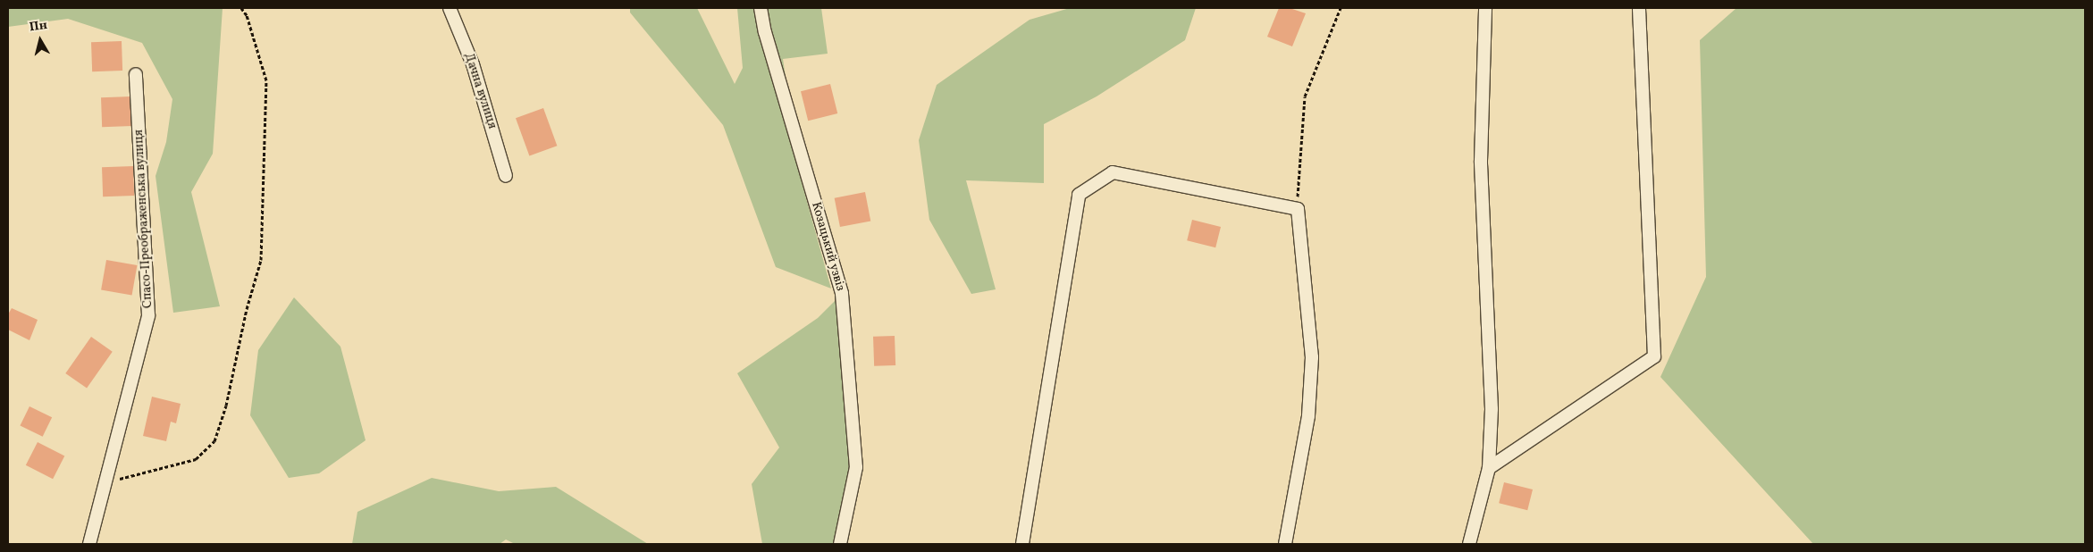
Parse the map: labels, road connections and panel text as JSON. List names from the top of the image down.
{
  "streets": {
    "street": ["Дачна вулиця", "Спасо-Преображенська вулиця", "Козацький узвіз"]
  },
  "north": "top"
}
